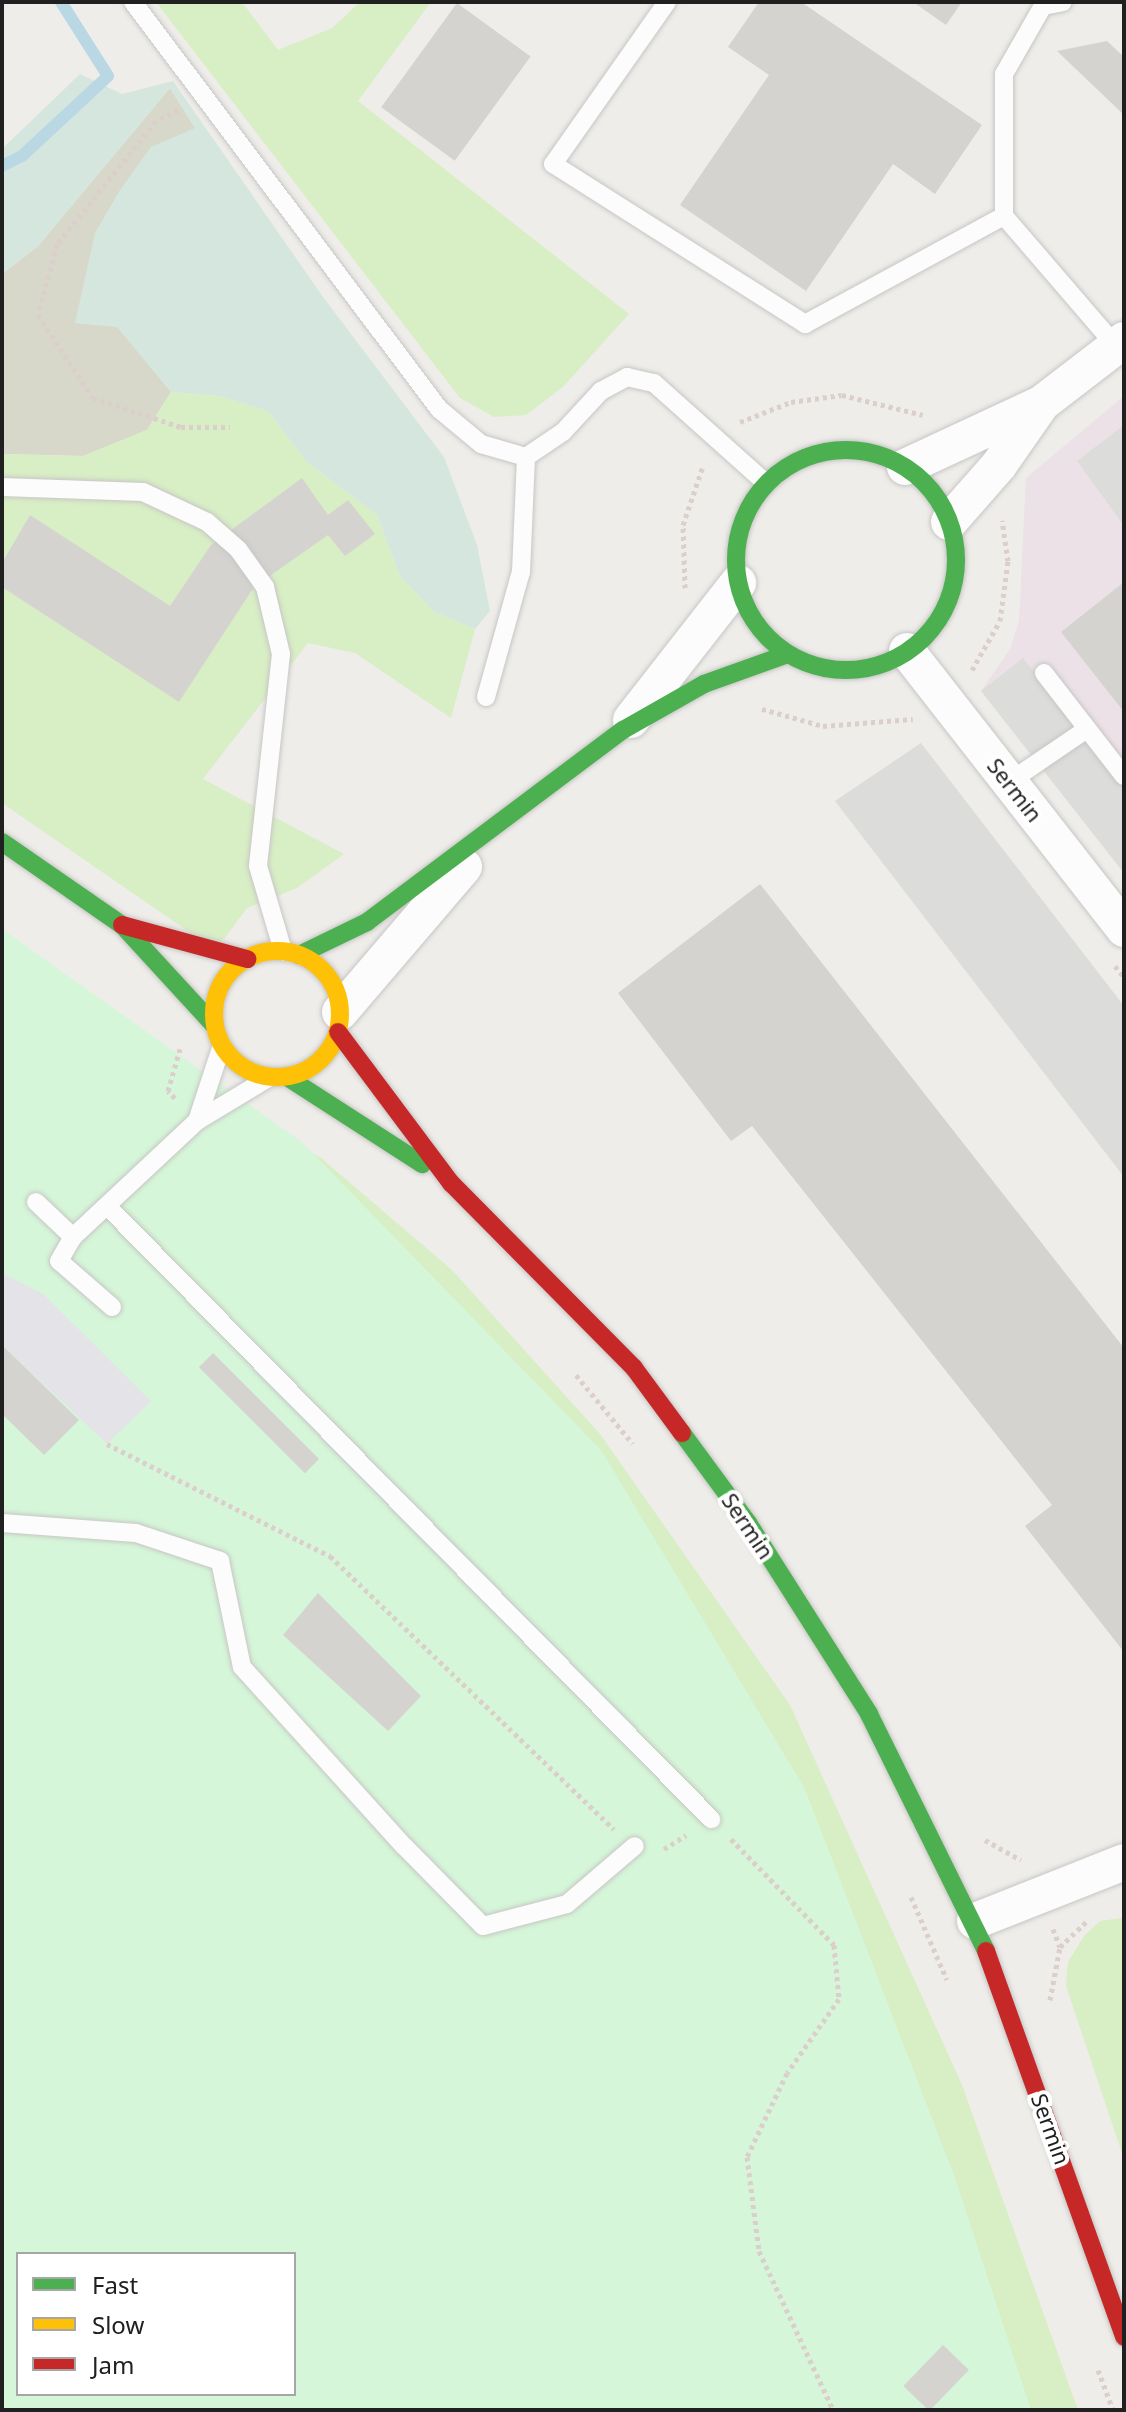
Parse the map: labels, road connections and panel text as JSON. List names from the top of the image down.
{
  "streets": {
    "main road": ["Sermin"]
  },
  "legend": ["Fast", "Slow", "Jam"]
}
